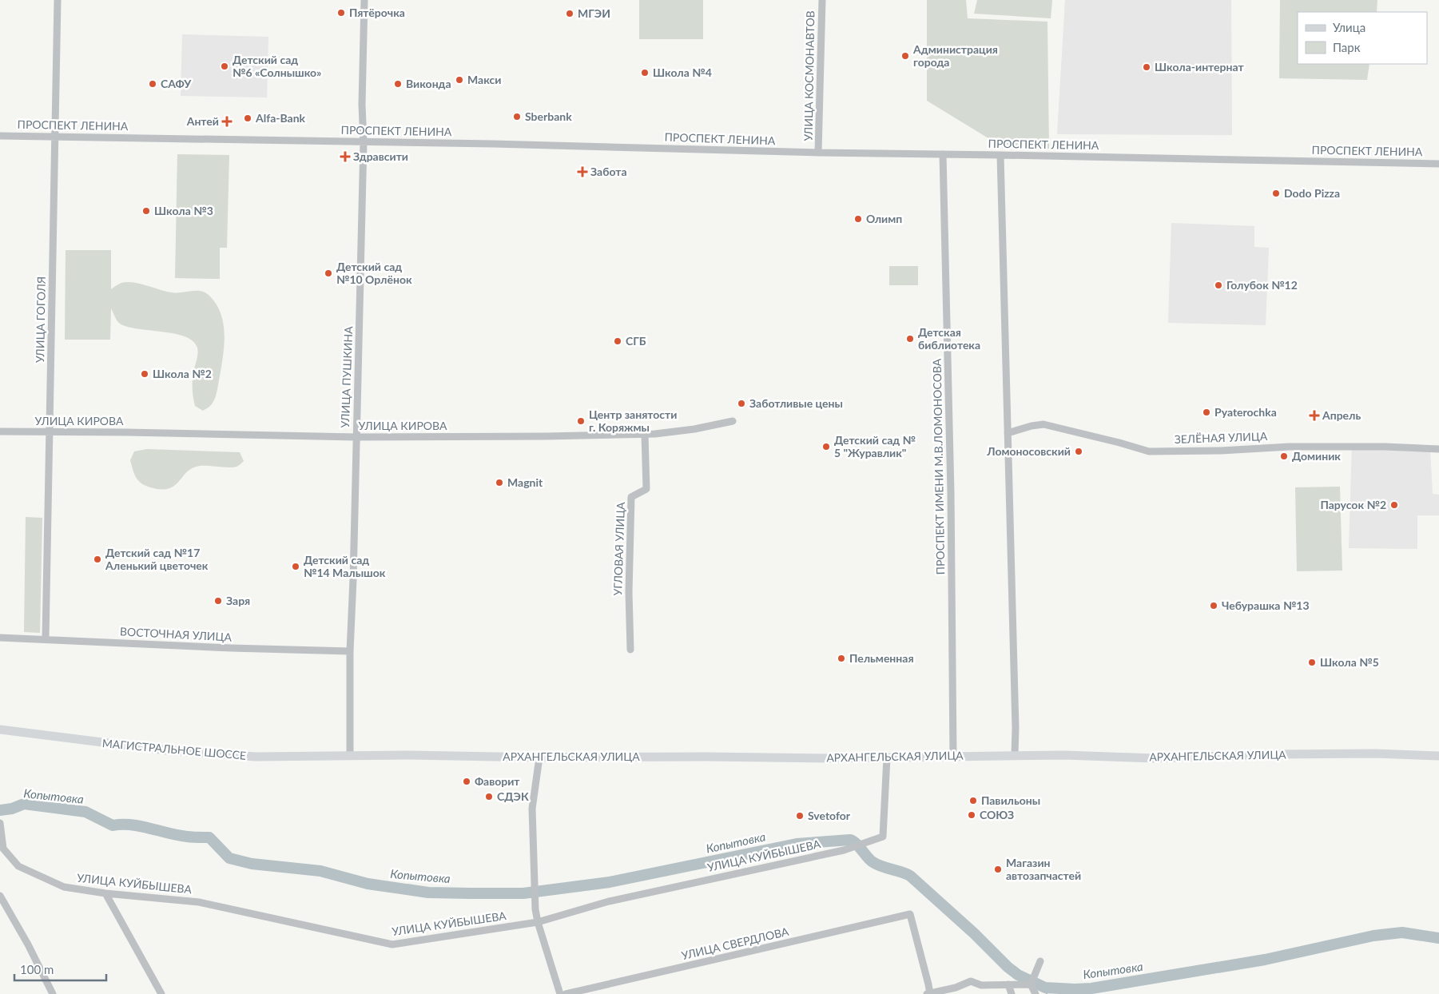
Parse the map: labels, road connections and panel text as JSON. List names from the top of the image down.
{
  "streets": {
    "main road": ["МАГИСТРАЛЬНОЕ ШОССЕ", "АРХАНГЕЛЬСКАЯ УЛИЦА"],
    "street": [
      "УЛИЦА КОСМОНАВТОВ",
      "ПРОСПЕКТ ЛЕНИНА",
      "УЛИЦА ГОГОЛЯ",
      "УЛИЦА ПУШКИНА",
      "УЛИЦА КИРОВА",
      "ЗЕЛЁНАЯ УЛИЦА",
      "ПРОСПЕКТ ИМЕНИ М.В.ЛОМОНОСОВА",
      "УГЛОВАЯ УЛИЦА",
      "ВОСТОЧНАЯ УЛИЦА",
      "УЛИЦА КУЙБЫШЕВА",
      "УЛИЦА СВЕРДЛОВА"
    ]
  },
  "crossings": [
    ["УЛИЦА КОСМОНАВТОВ", "ПРОСПЕКТ ЛЕНИНА"],
    ["ПРОСПЕКТ ЛЕНИНА", "УЛИЦА ГОГОЛЯ"],
    ["ПРОСПЕКТ ЛЕНИНА", "УЛИЦА ПУШКИНА"],
    ["ПРОСПЕКТ ЛЕНИНА", "ПРОСПЕКТ ИМЕНИ М.В.ЛОМОНОСОВА"],
    ["УЛИЦА ГОГОЛЯ", "УЛИЦА КИРОВА"],
    ["УЛИЦА ГОГОЛЯ", "ВОСТОЧНАЯ УЛИЦА"],
    ["УЛИЦА ПУШКИНА", "УЛИЦА КИРОВА"],
    ["УЛИЦА ПУШКИНА", "ВОСТОЧНАЯ УЛИЦА"],
    ["УЛИЦА ПУШКИНА", "МАГИСТРАЛЬНОЕ ШОССЕ"],
    ["УЛИЦА ПУШКИНА", "АРХАНГЕЛЬСКАЯ УЛИЦА"],
    ["УЛИЦА КИРОВА", "УГЛОВАЯ УЛИЦА"],
    ["ПРОСПЕКТ ИМЕНИ М.В.ЛОМОНОСОВА", "АРХАНГЕЛЬСКАЯ УЛИЦА"],
    ["МАГИСТРАЛЬНОЕ ШОССЕ", "АРХАНГЕЛЬСКАЯ УЛИЦА"],
    ["АРХАНГЕЛЬСКАЯ УЛИЦА", "УЛИЦА КУЙБЫШЕВА"]
  ],
  "water": ["Копытовка"],
  "places": {
    "other": [
      "Пятёрочка",
      "МГЭИ",
      "Администрация города",
      "Детский сад №6 «Солнышко»",
      "Школа-интернат",
      "Школа №4",
      "Макси",
      "САФУ",
      "Виконда",
      "Sberbank",
      "Alfa-Bank",
      "Dodo Pizza",
      "Школа №3",
      "Олимп",
      "Детский сад №10 Орлёнок",
      "Голубок №12",
      "Детская библиотека",
      "СГБ",
      "Школа №2",
      "Заботливые цены",
      "Pyaterochka",
      "Центр занятости г. Коряжмы",
      "Детский сад № 5 \"Журавлик\"",
      "Ломоносовский",
      "Доминик",
      "Magnit",
      "Парусок №2",
      "Детский сад №17 Аленький цветочек",
      "Детский сад №14 Малышок",
      "Заря",
      "Чебурашка №13",
      "Пельменная",
      "Школа №5",
      "Фаворит",
      "СДЭК",
      "Павильоны",
      "СОЮЗ",
      "Svetofor",
      "Магазин автозапчастей"
    ],
    "health": [
      "Антей",
      "Здравсити",
      "Забота",
      "Апрель"
    ]
  },
  "legend": ["Улица", "Парк"],
  "scale_bar": "100 m"
}
